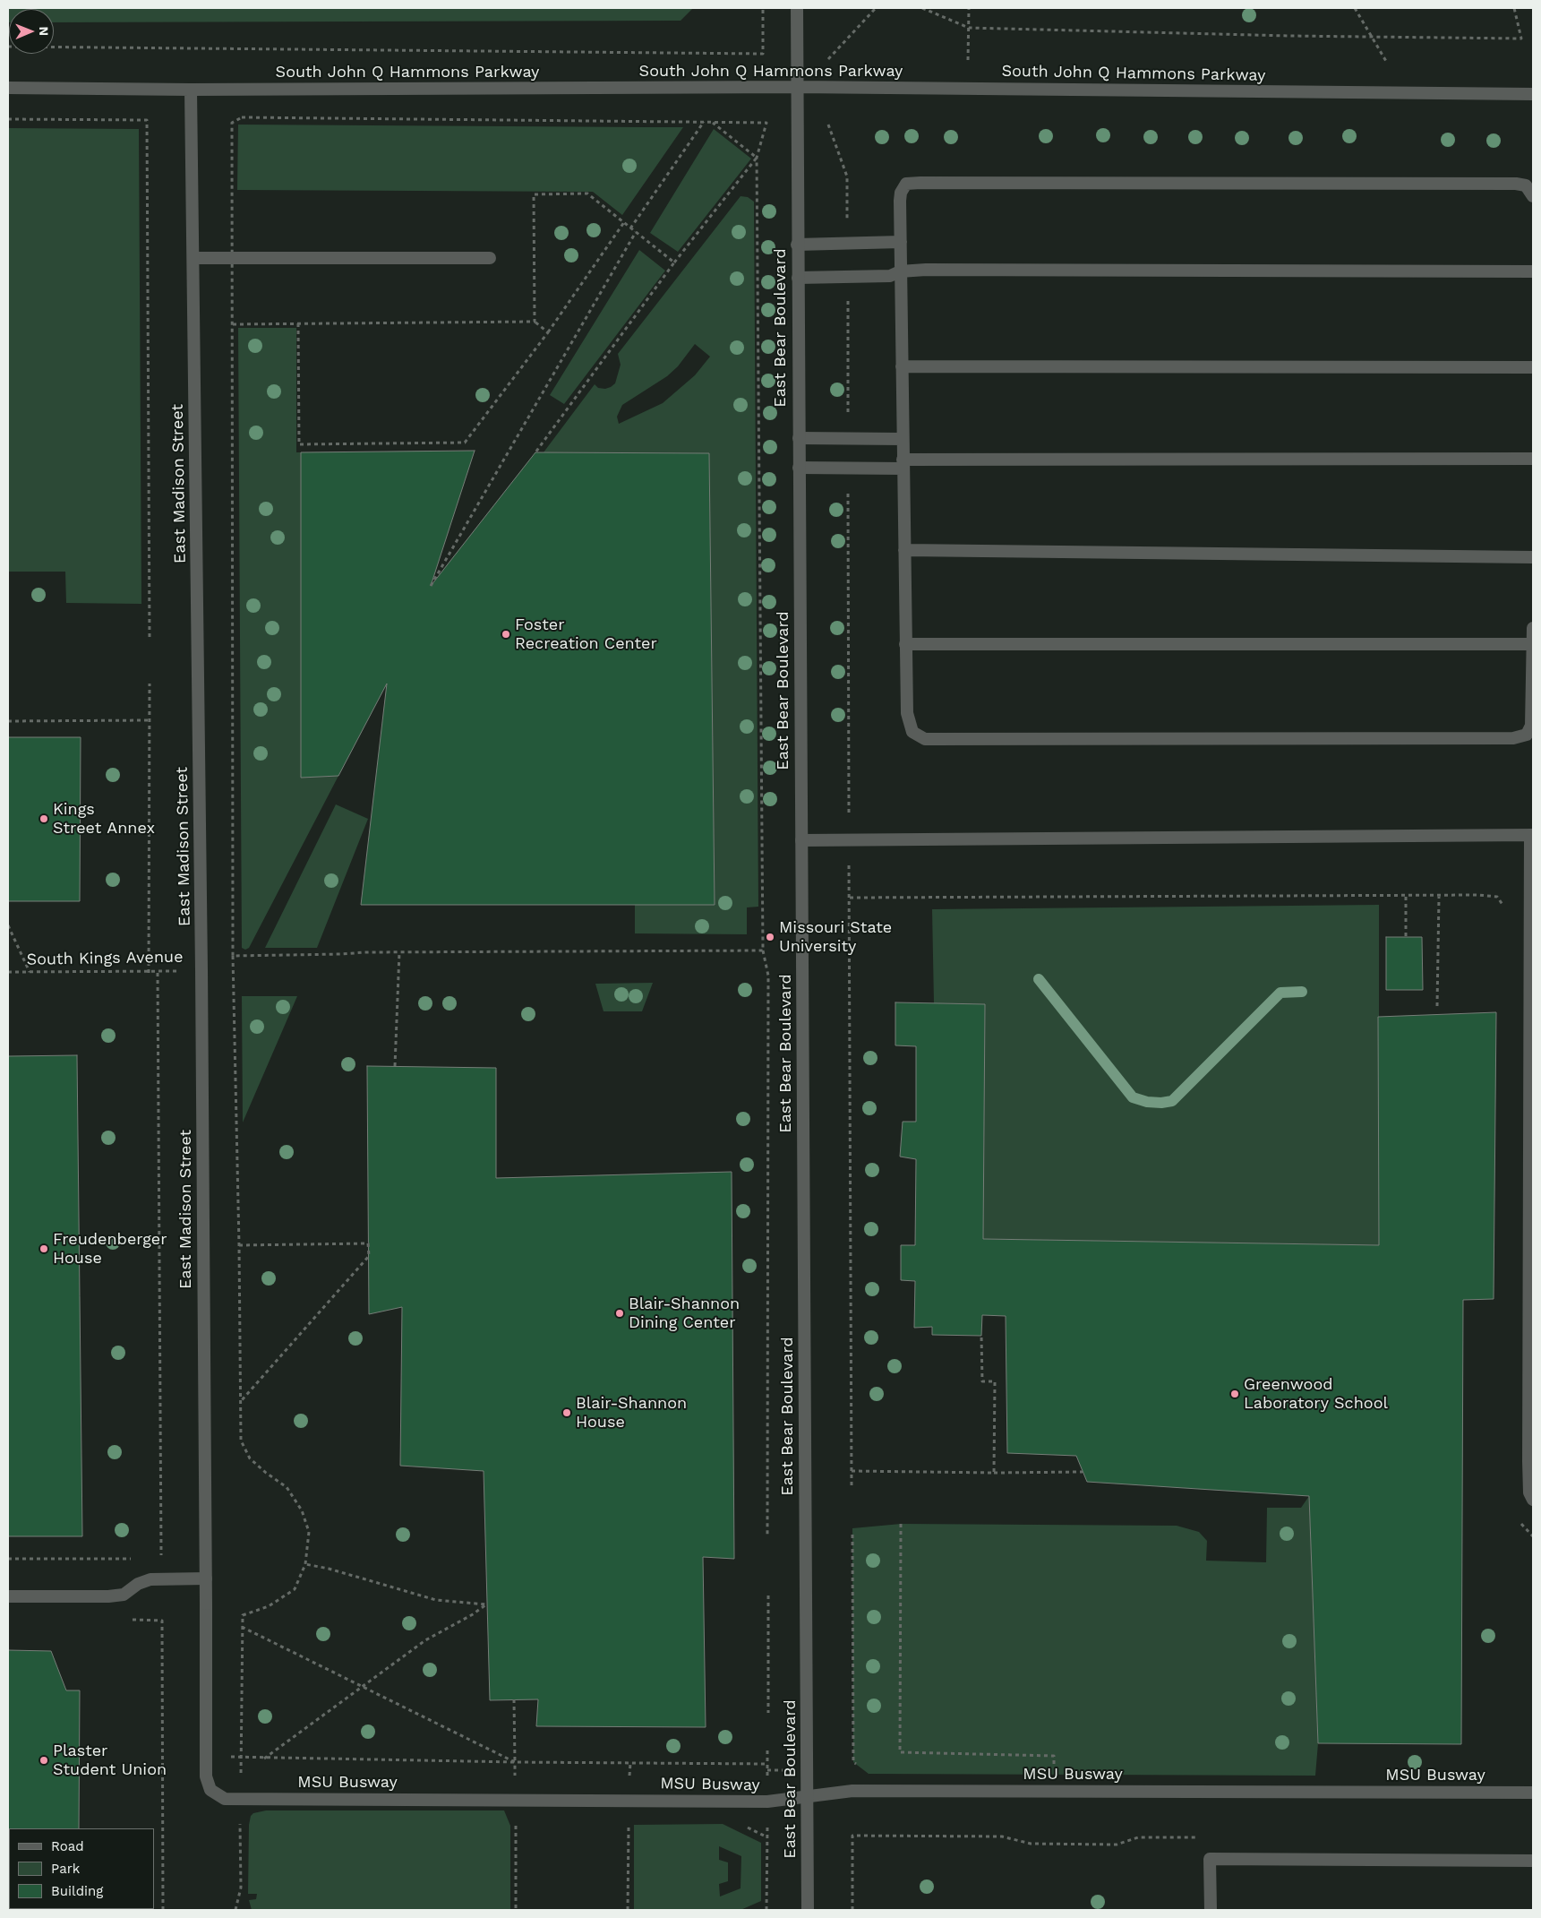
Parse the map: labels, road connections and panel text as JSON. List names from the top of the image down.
{
  "streets": {
    "street": [
      "South John Q Hammons Parkway",
      "East Bear Boulevard",
      "East Madison Street",
      "MSU Busway"
    ],
    "path": ["South Kings Avenue"]
  },
  "crossings": [
    ["South John Q Hammons Parkway", "East Bear Boulevard"],
    ["South John Q Hammons Parkway", "East Madison Street"],
    ["East Bear Boulevard", "MSU Busway"],
    ["East Madison Street", "South Kings Avenue"],
    ["East Madison Street", "MSU Busway"]
  ],
  "places": [
    "Foster Recreation Center",
    "Kings Street Annex",
    "Missouri State University",
    "Freudenberger House",
    "Blair-Shannon Dining Center",
    "Greenwood Laboratory School",
    "Blair-Shannon House",
    "Plaster Student Union"
  ],
  "legend": ["Road", "Park", "Building"],
  "north": "right"
}
